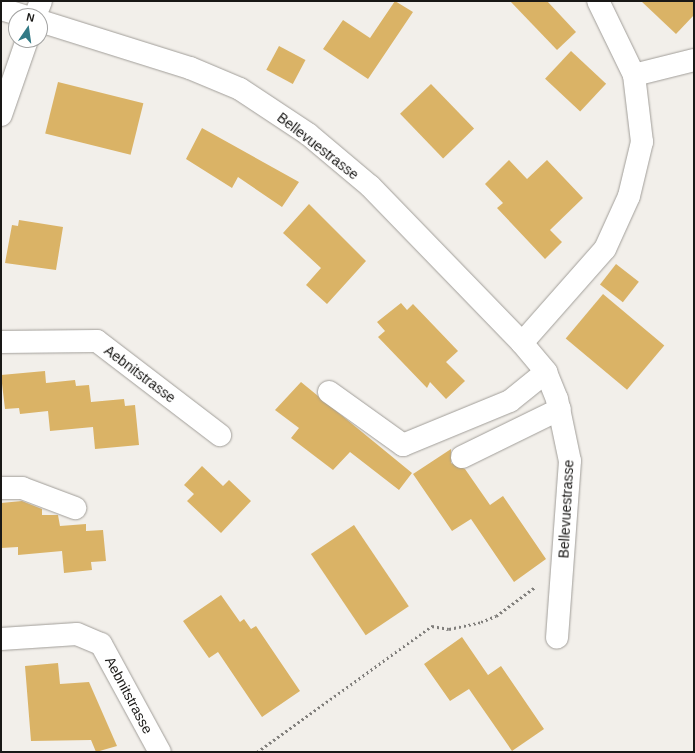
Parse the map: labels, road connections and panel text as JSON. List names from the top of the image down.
{
  "streets": {
    "street": ["Bellevuestrasse", "Aebnitstrasse"]
  },
  "north": "top"
}
